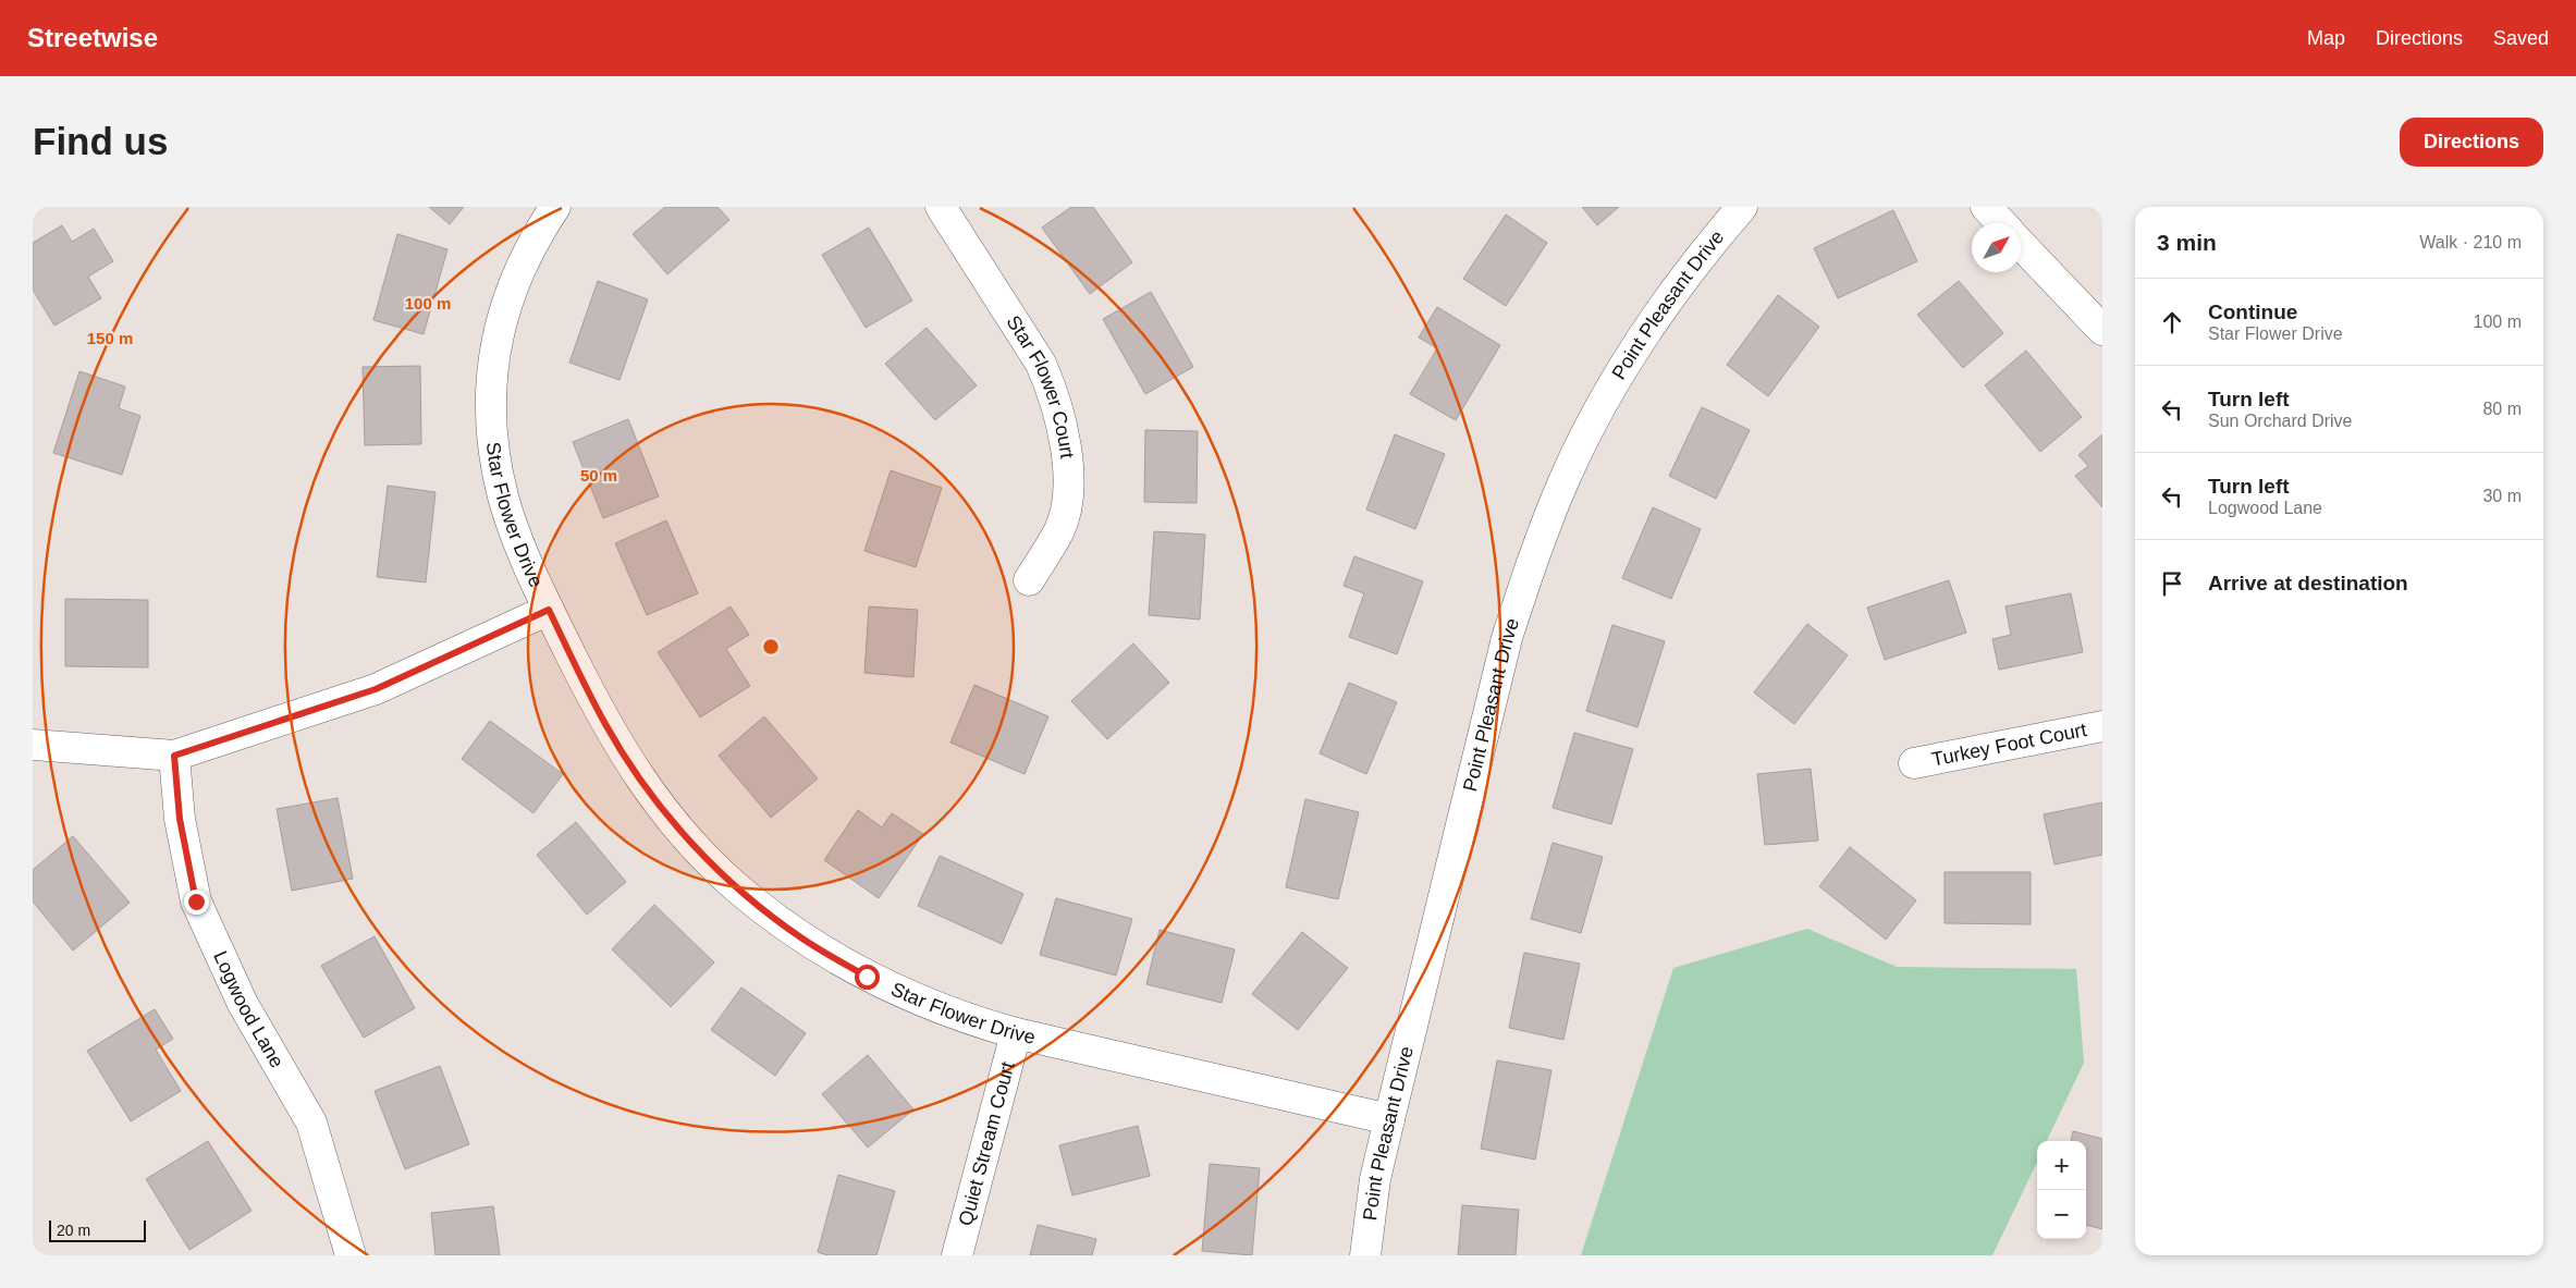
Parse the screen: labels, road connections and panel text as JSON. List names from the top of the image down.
{
  "streets": {
    "street": [
      "Point Pleasant Drive",
      "Star Flower Court",
      "Star Flower Drive",
      "Turkey Foot Court",
      "Logwood Lane",
      "Quiet Stream Court"
    ]
  },
  "crossings": [
    ["Point Pleasant Drive", "Star Flower Drive"],
    ["Star Flower Drive", "Quiet Stream Court"]
  ],
  "scale_bar": "20 m",
  "north": "top right",
  "page": {
    "header": "Streetwise",
    "nav": ["Map", "Directions", "Saved"],
    "buttons": "Directions",
    "title": "Find us",
    "heading": ["3 min", "Walk · 210 m"],
    "list": [
      ["Continue", "Star Flower Drive", "100 m"],
      ["Turn left", "Sun Orchard Drive", "80 m"],
      ["Turn left", "Logwood Lane", "30 m"],
      "Arrive at destination"
    ],
    "map_buttons": ["+", "−"],
    "scale": "20 m"
  },
  "rings": ["100 m", "150 m", "50 m"]
}
